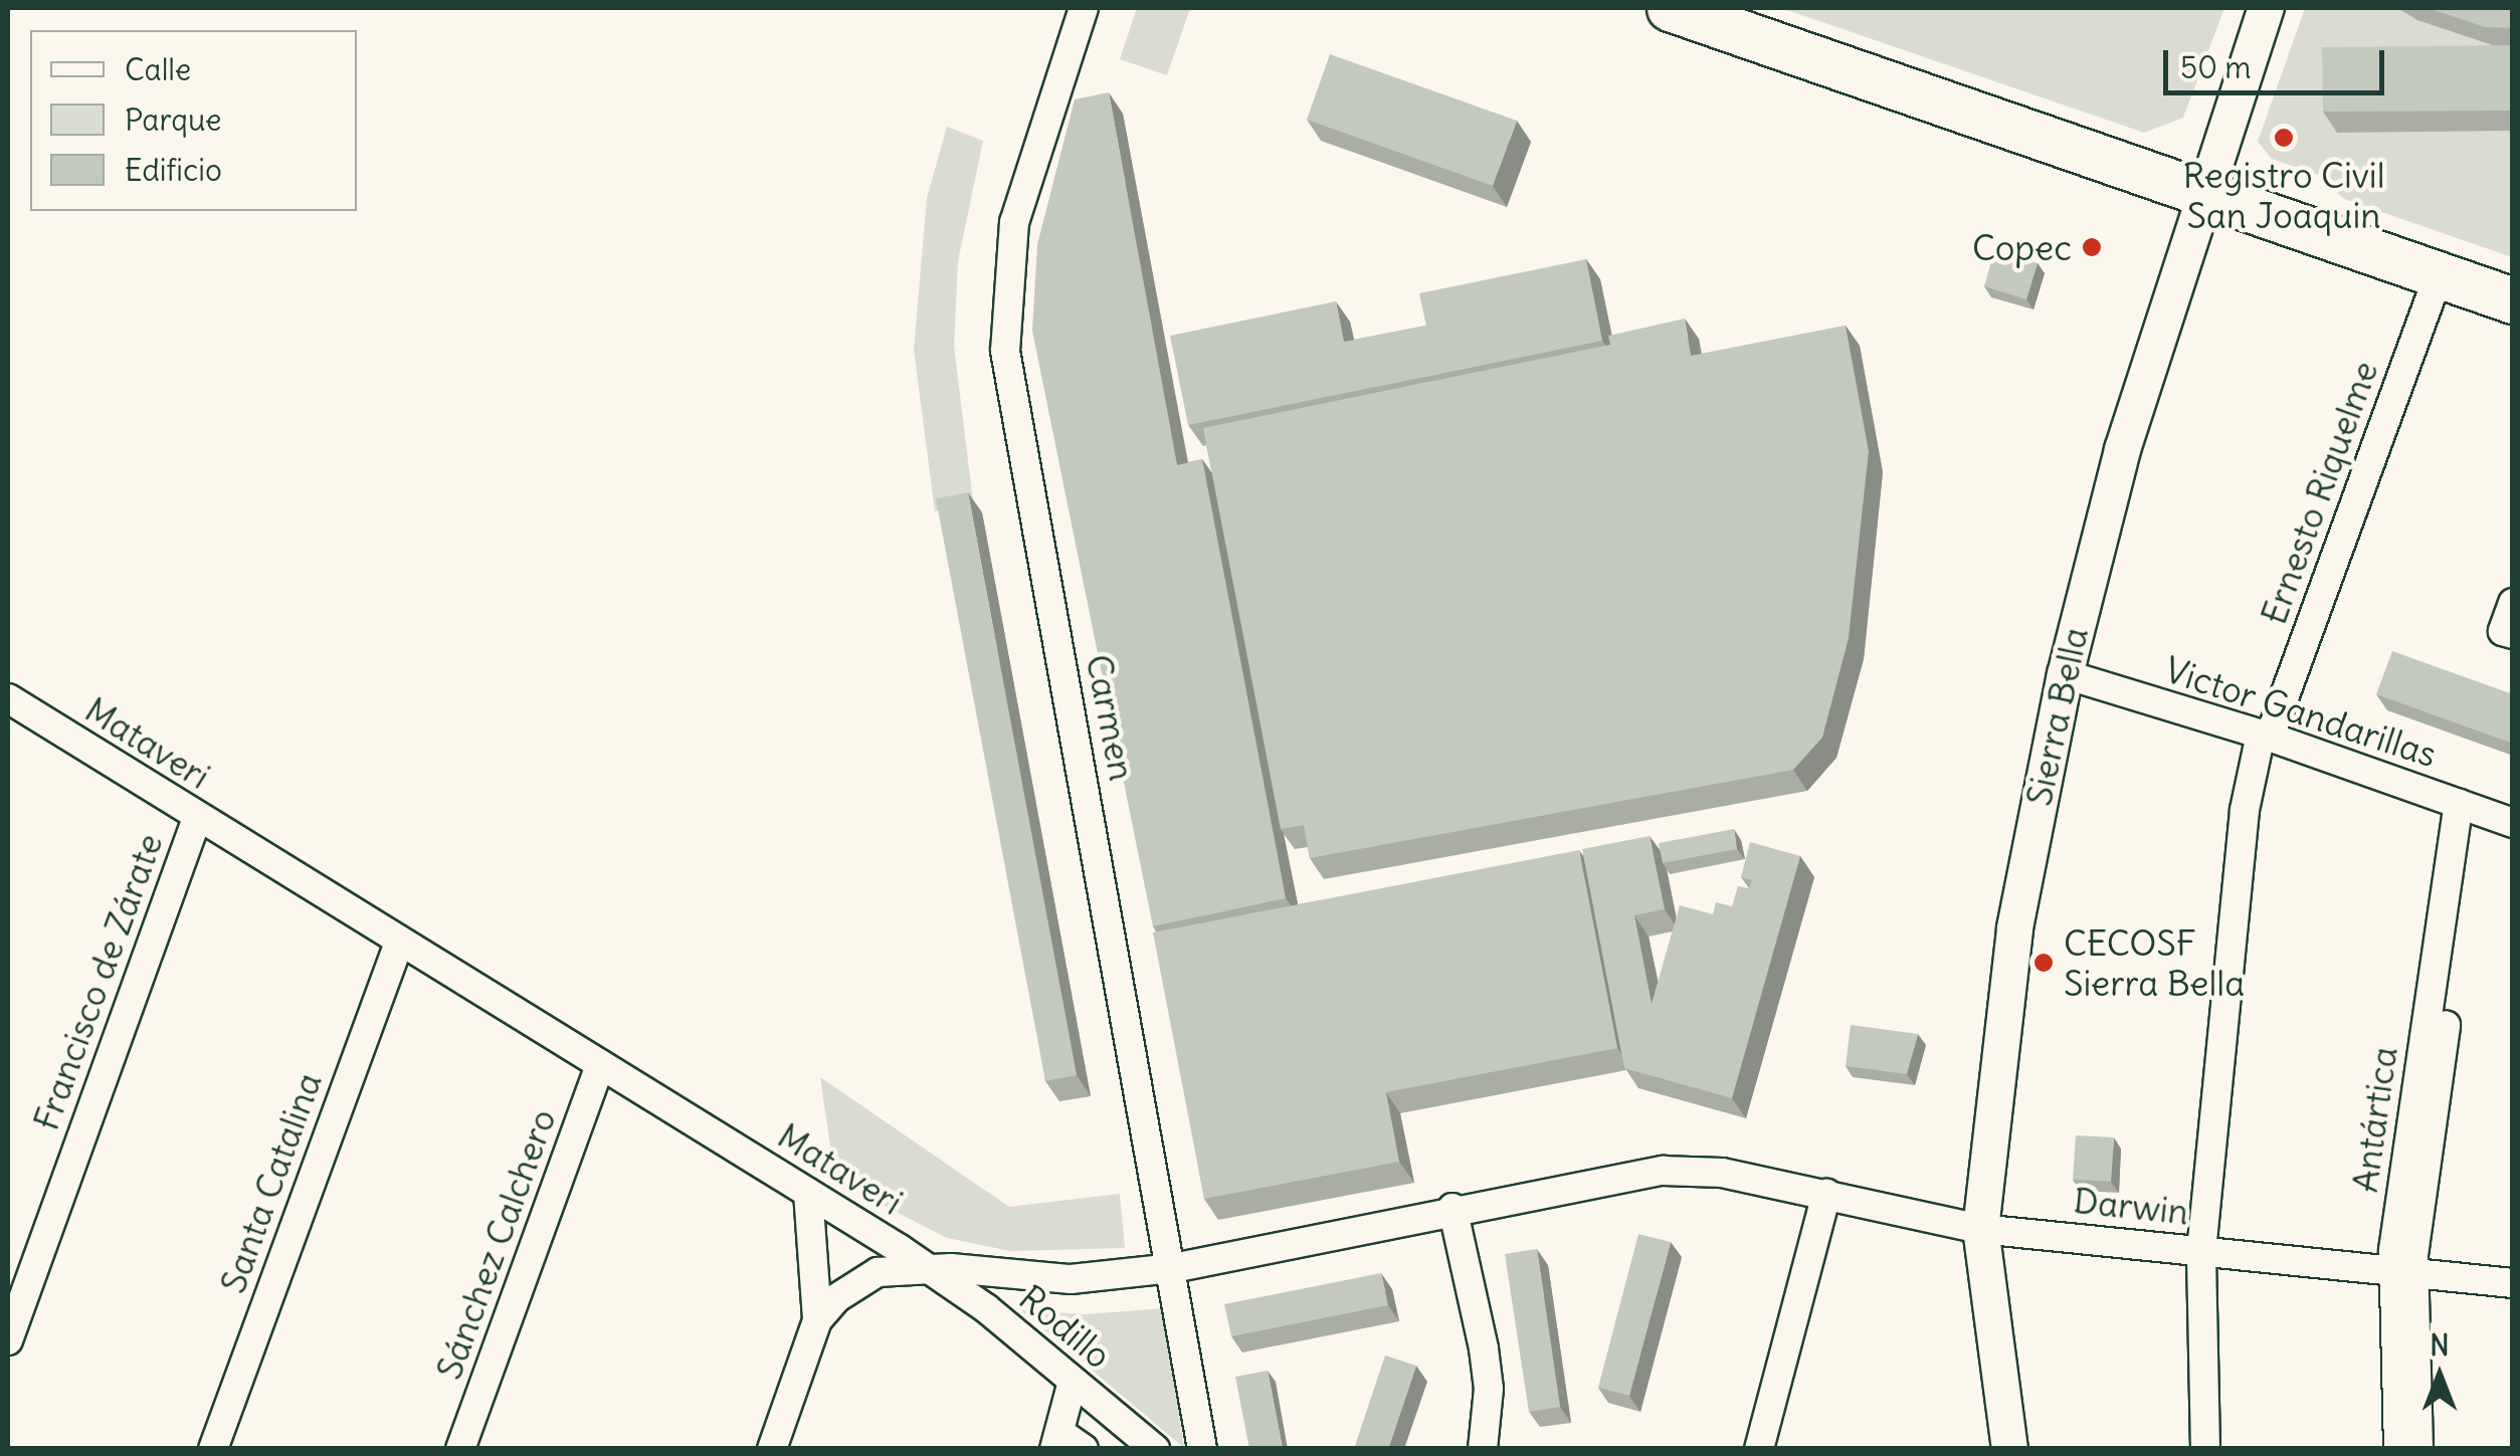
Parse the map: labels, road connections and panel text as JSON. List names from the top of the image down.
{
  "streets": {
    "street": [
      "Ernesto Riquelme",
      "Victor Gandarillas",
      "Sierra Bella",
      "Carmen",
      "Mataveri",
      "Francisco de Zárate",
      "Antártica",
      "Santa Catalina",
      "Darwin",
      "Sánchez Calchero",
      "Rodillo"
    ]
  },
  "crossings": [
    ["Ernesto Riquelme", "Victor Gandarillas"],
    ["Ernesto Riquelme", "Darwin"],
    ["Victor Gandarillas", "Sierra Bella"],
    ["Victor Gandarillas", "Antártica"],
    ["Sierra Bella", "Darwin"],
    ["Carmen", "Mataveri"],
    ["Mataveri", "Francisco de Zárate"],
    ["Mataveri", "Santa Catalina"],
    ["Mataveri", "Darwin"],
    ["Mataveri", "Sánchez Calchero"],
    ["Mataveri", "Rodillo"],
    ["Antártica", "Darwin"]
  ],
  "places": ["Registro Civil San Joaquin", "Copec", "CECOSF Sierra Bella"],
  "legend": ["Calle", "Parque", "Edificio"],
  "scale_bar": "50 m",
  "north": "top"
}
